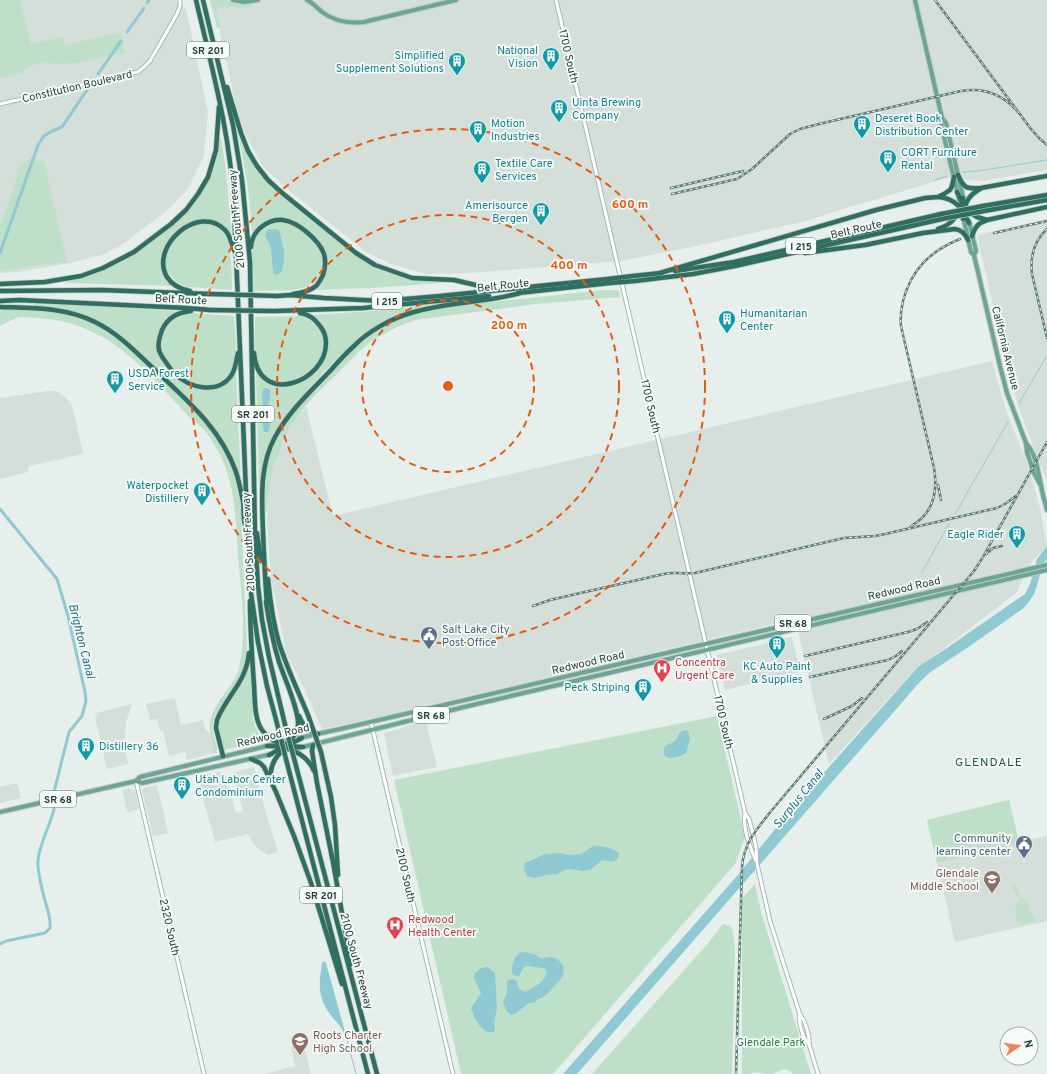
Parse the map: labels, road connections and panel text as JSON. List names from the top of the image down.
{
  "streets": {
    "highway": [
      "SR 201",
      "2100 South Freeway",
      "Belt Route",
      "I 215"
    ],
    "main road": ["California Avenue", "Redwood Road", "SR 68"],
    "street": [
      "1700 South",
      "Constitution Boulevard",
      "2100 South",
      "2320 South"
    ]
  },
  "crossings": [
    ["1700 South", "Redwood Road"],
    ["Redwood Road", "2100 South"],
    ["Redwood Road", "2320 South"]
  ],
  "districts": ["GLENDALE"],
  "water": ["Brighton Canal", "Surplus Canal"],
  "parks": ["Glendale Park"],
  "places": {
    "building": [
      "National Vision",
      "Simplified Supplement Solutions",
      "Uinta Brewing Company",
      "Deseret Book Distribution Center",
      "Motion Industries",
      "CORT Furniture Rental",
      "Textile Care Services",
      "Amerisource Bergen",
      "Humanitarian Center",
      "USDA Forest Service",
      "Waterpocket Distillery",
      "Eagle Rider",
      "KC Auto Paint & Supplies",
      "Peck Striping",
      "Distillery 36",
      "Utah Labor Center Condominium"
    ],
    "public building": ["Salt Lake City Post Office", "Community learning center"],
    "hospital": ["Concentra Urgent Care", "Redwood Health Center"],
    "school or university": ["Glendale Middle School", "Roots Charter High School"]
  },
  "north": "right",
  "rings": ["600 m", "400 m", "200 m"]
}
